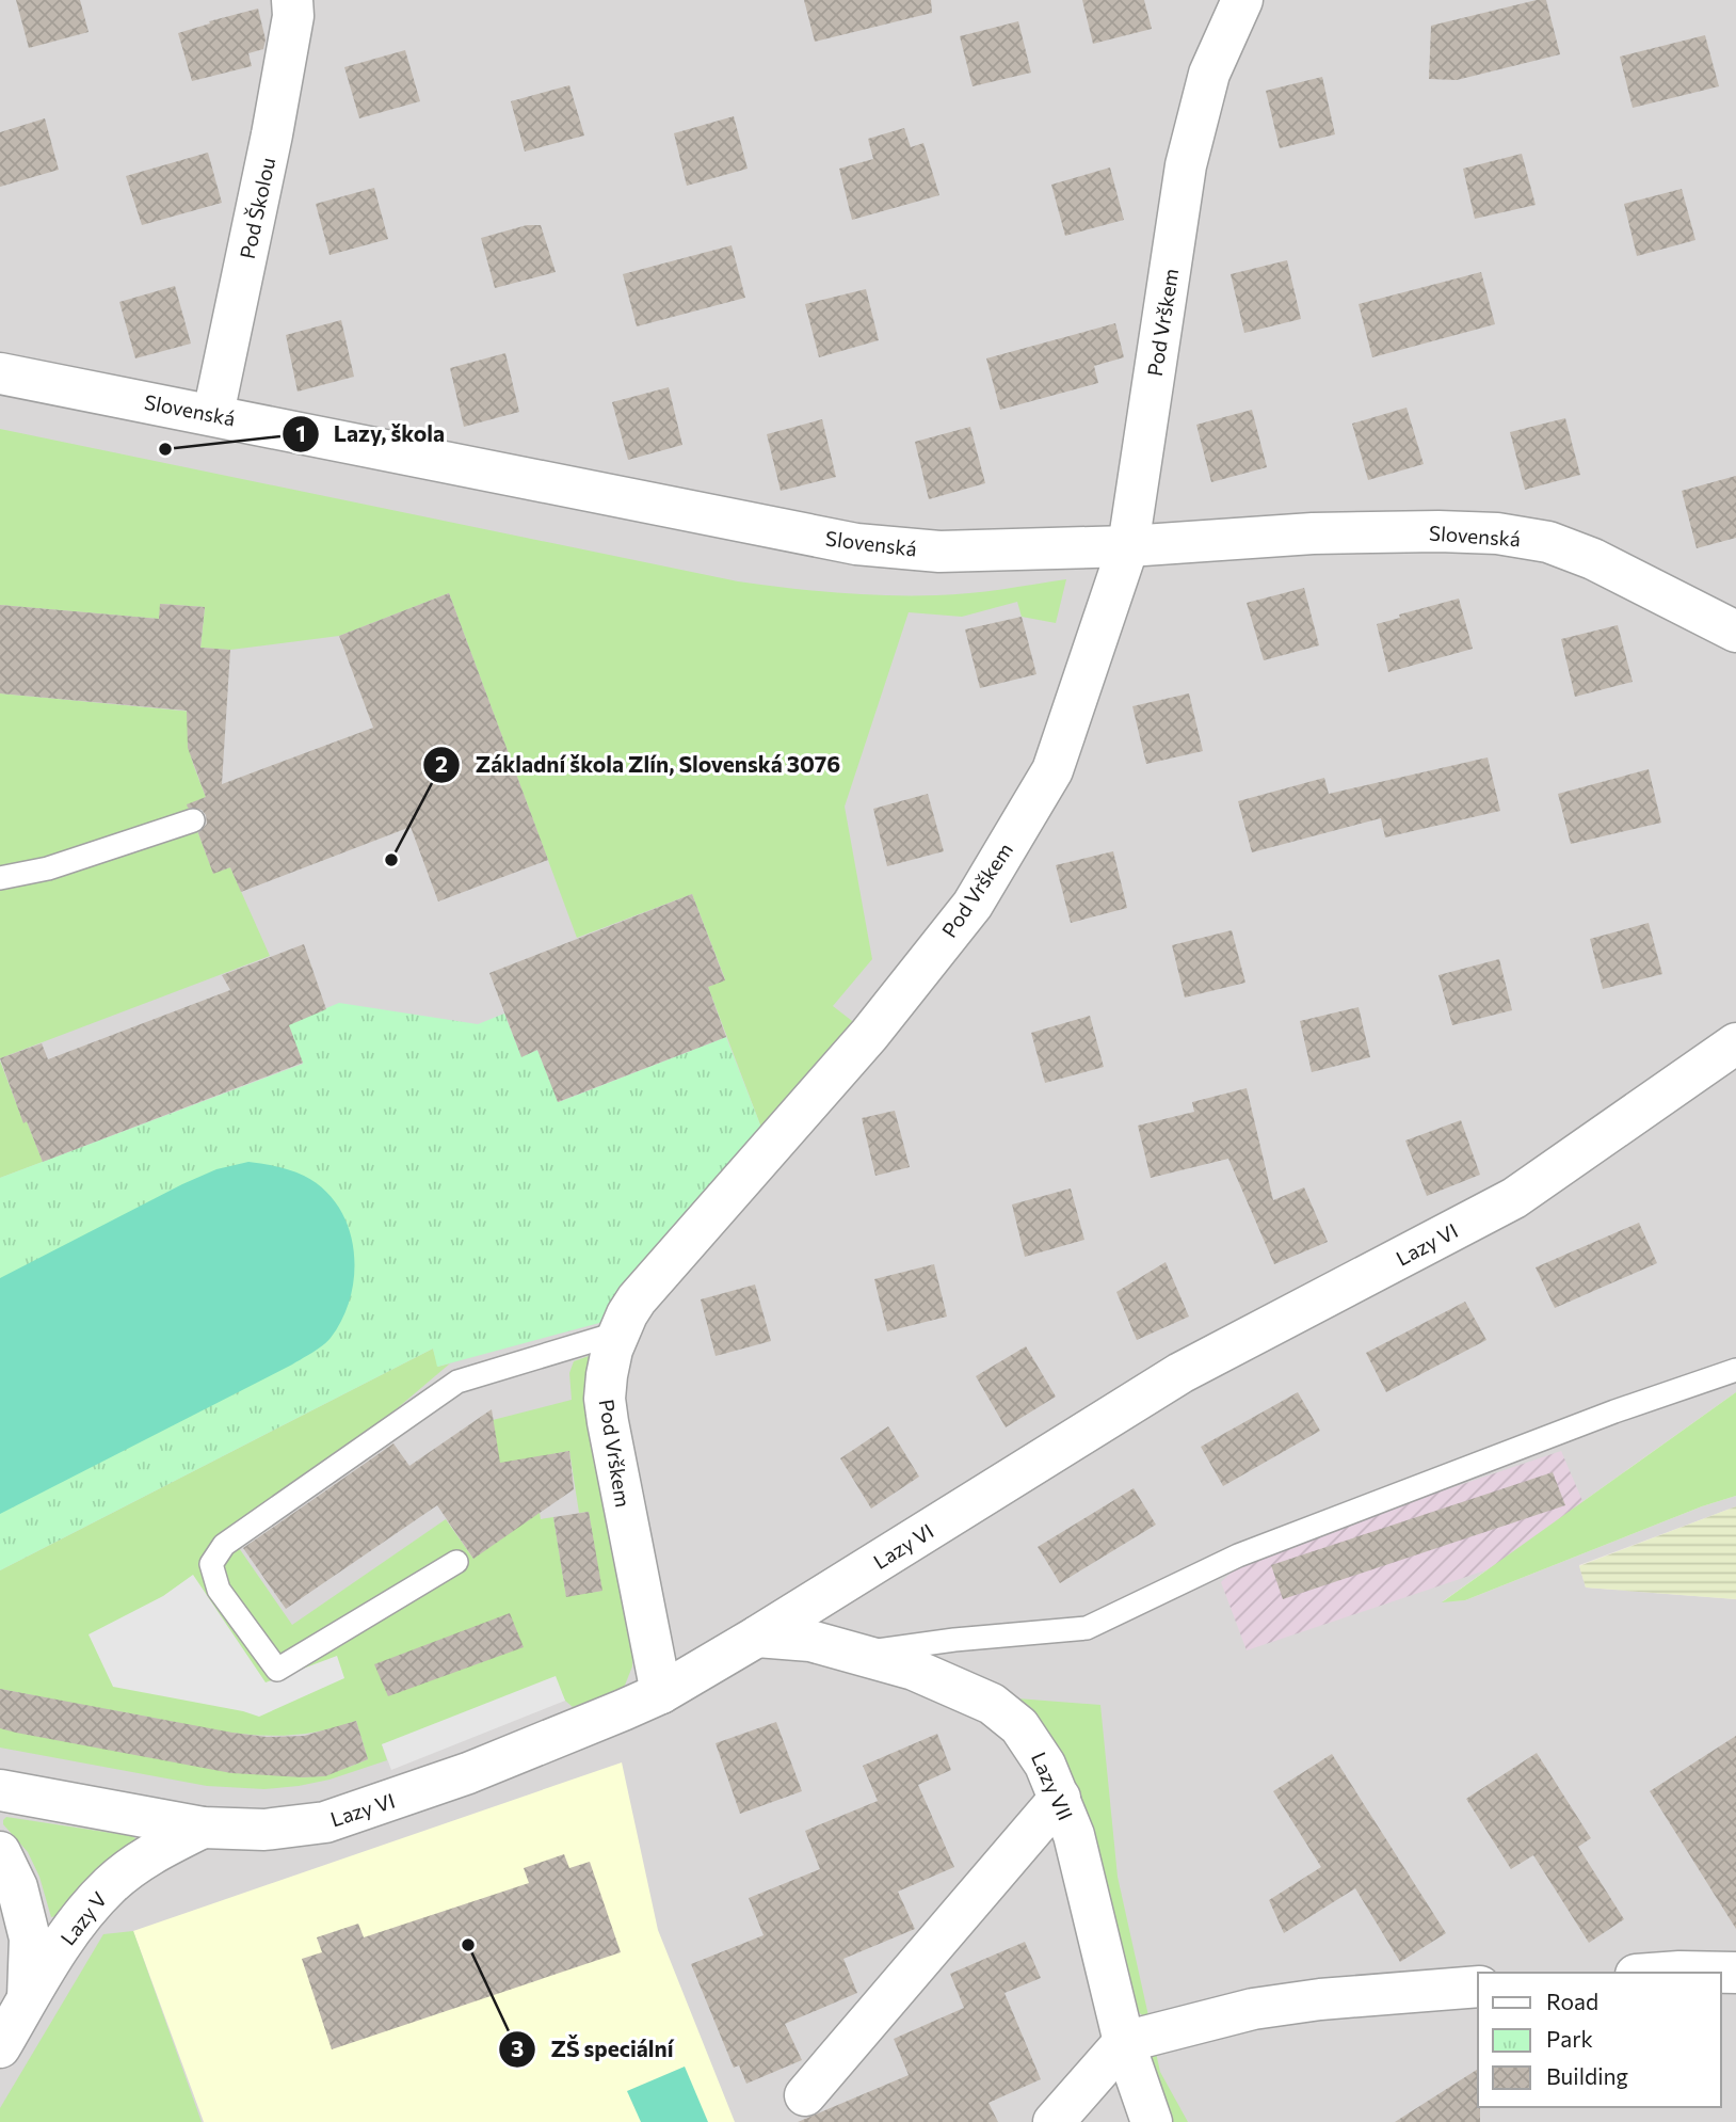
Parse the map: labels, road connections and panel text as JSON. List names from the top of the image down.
{
  "streets": {
    "street": [
      "Pod Školou",
      "Pod Vrškem",
      "Slovenská",
      "Lazy VI",
      "Lazy VII",
      "Lazy V"
    ]
  },
  "crossings": [
    ["Pod Školou", "Slovenská"],
    ["Pod Vrškem", "Slovenská"],
    ["Pod Vrškem", "Lazy VI"],
    ["Lazy VI", "Lazy VII"],
    ["Lazy VI", "Lazy V"]
  ],
  "places": ["Lazy, škola", "Základní škola Zlín, Slovenská 3076", "ZŠ speciální"],
  "legend": ["Road", "Park", "Building"]
}
